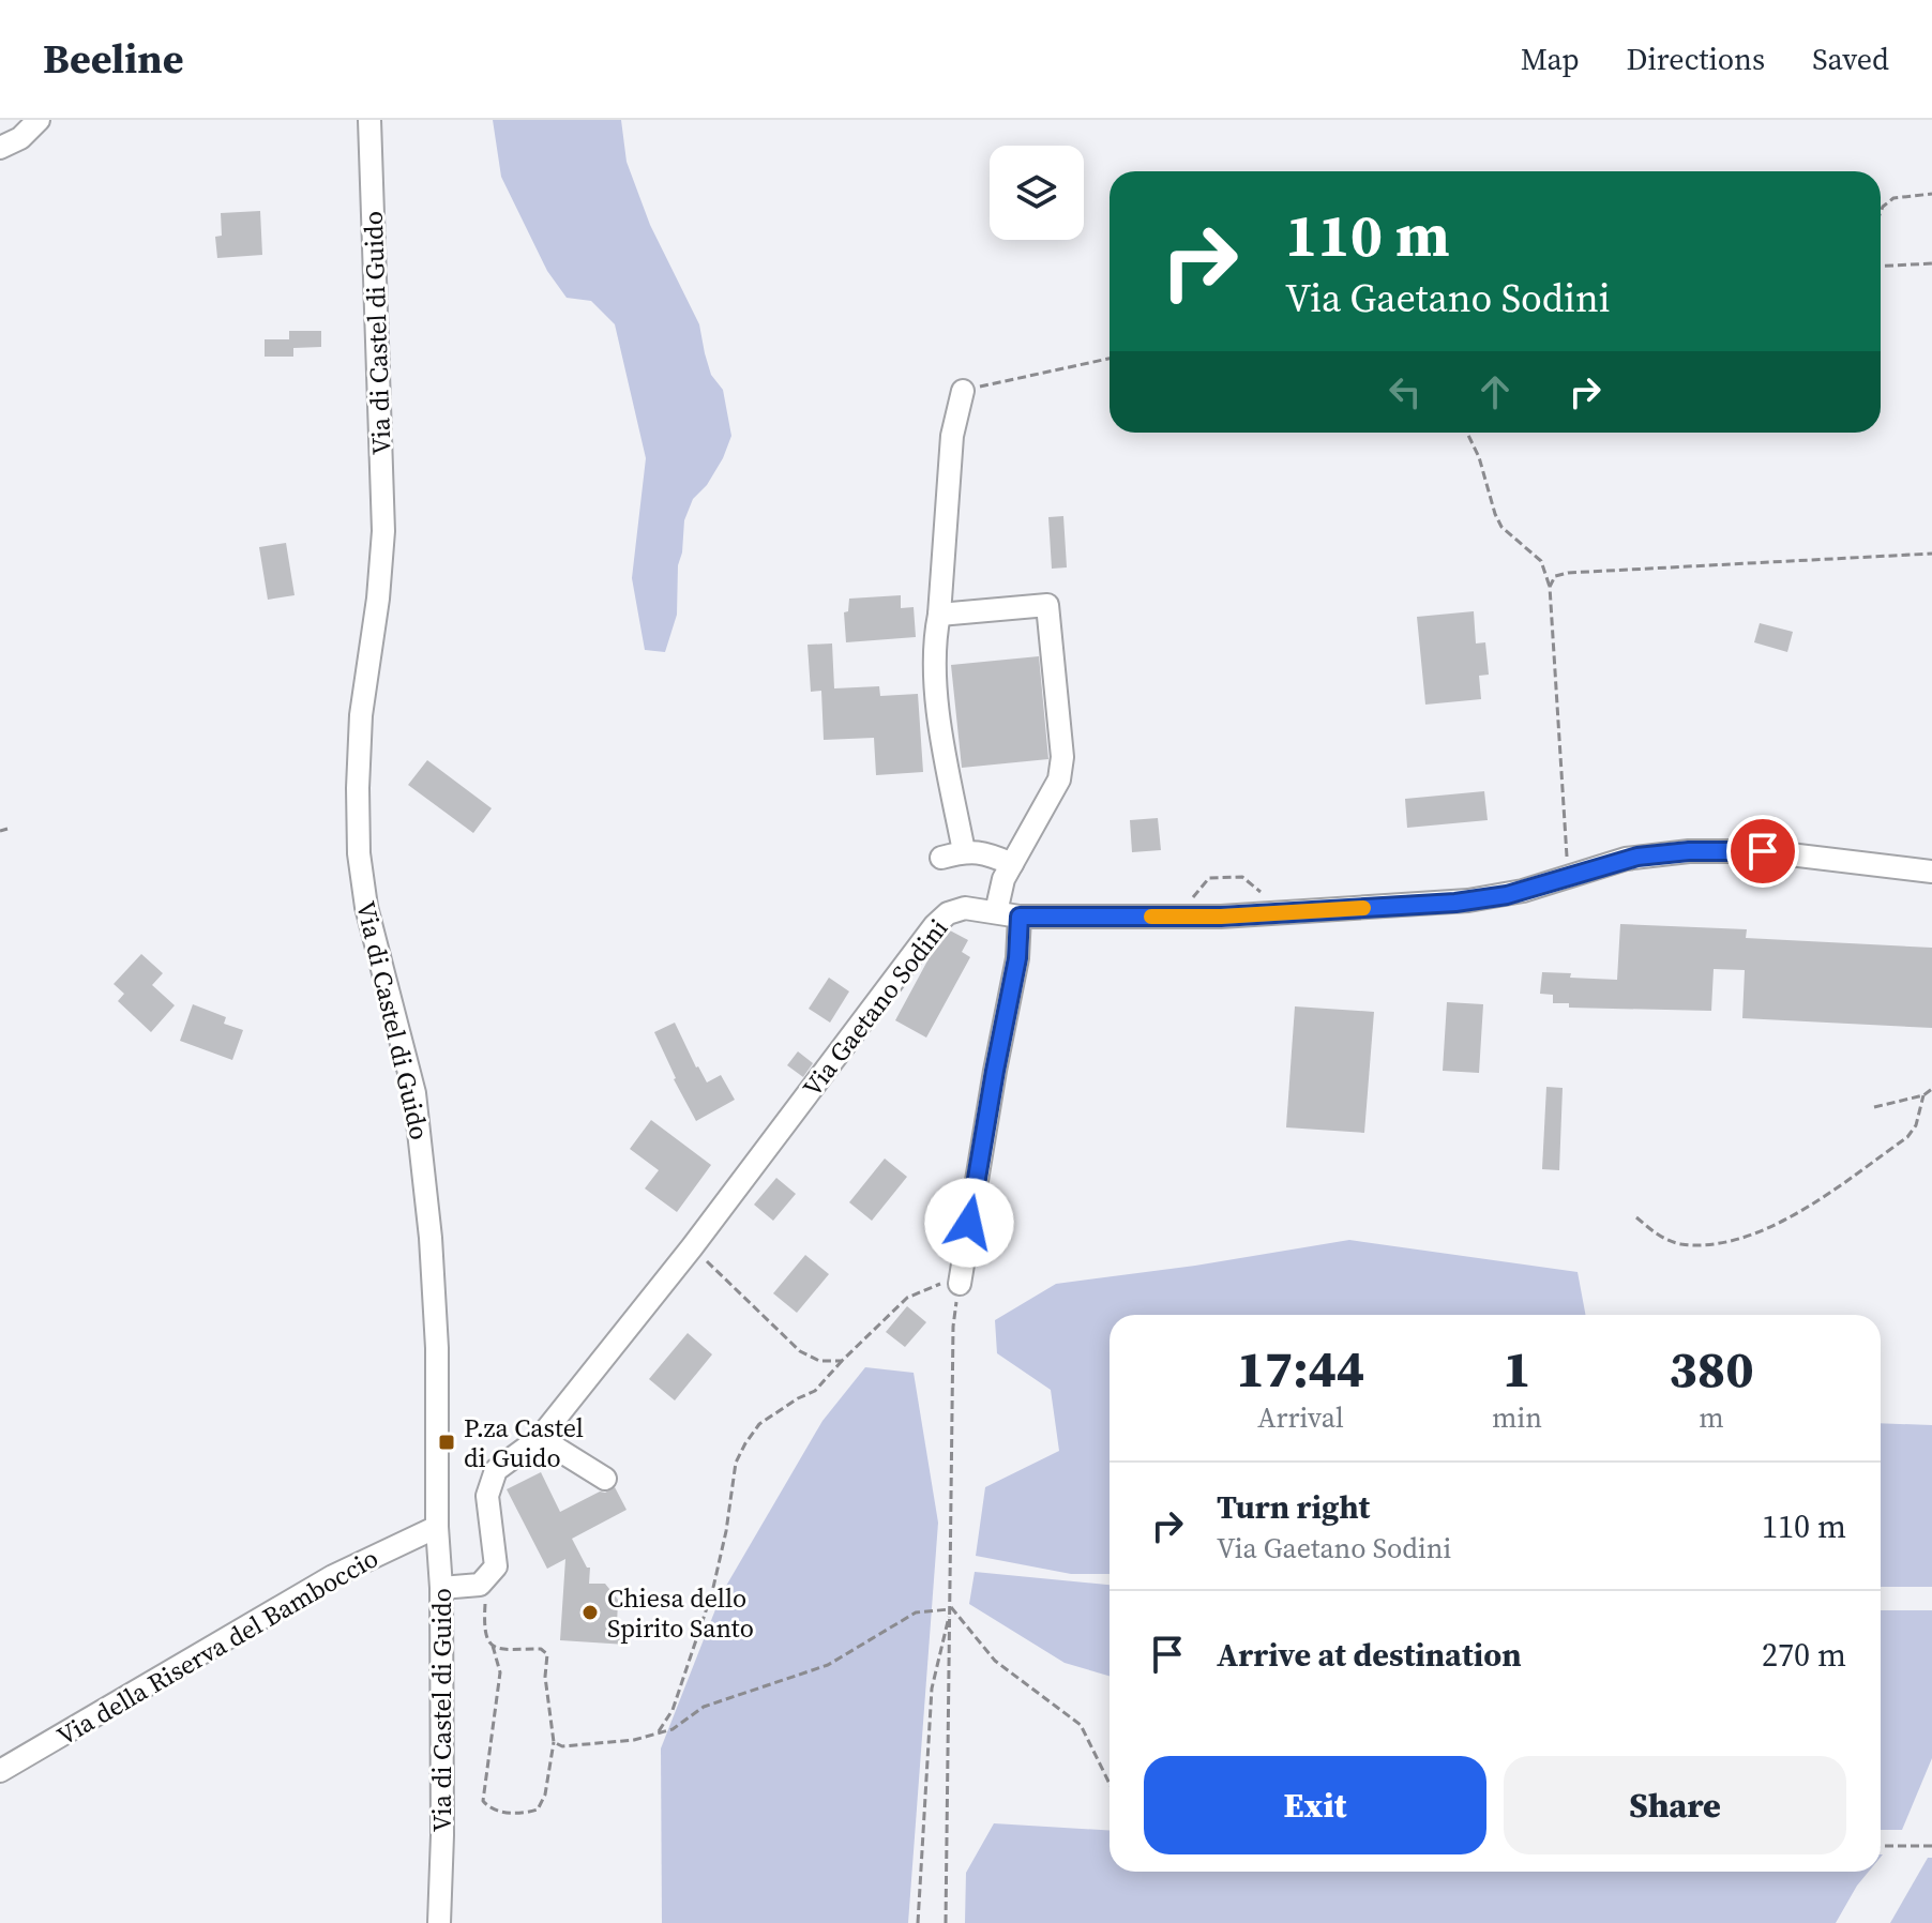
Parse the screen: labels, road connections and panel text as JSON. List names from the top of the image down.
{
  "streets": {
    "street": ["Via di Castel di Guido", "Via Gaetano Sodini", "Via della Riserva del Bamboccio"]
  },
  "crossings": [
    ["Via di Castel di Guido", "Via della Riserva del Bamboccio"]
  ],
  "places": {
    "transit": ["P.za Castel di Guido"],
    "other": ["Chiesa dello Spirito Santo"]
  },
  "page": {
    "header": "Beeline",
    "nav": ["Map", "Directions", "Saved"],
    "turn": ["110 m", "Via Gaetano Sodini"],
    "eta": [
      "17:44",
      "Arrival",
      "1",
      "min",
      "380",
      "m"
    ],
    "list": [
      {
        "name": "Turn right",
        "note": "Via Gaetano Sodini",
        "value": "110 m"
      },
      {
        "name": "Arrive at destination",
        "value": "270 m"
      }
    ],
    "buttons": ["Exit", "Share"]
  }
}
